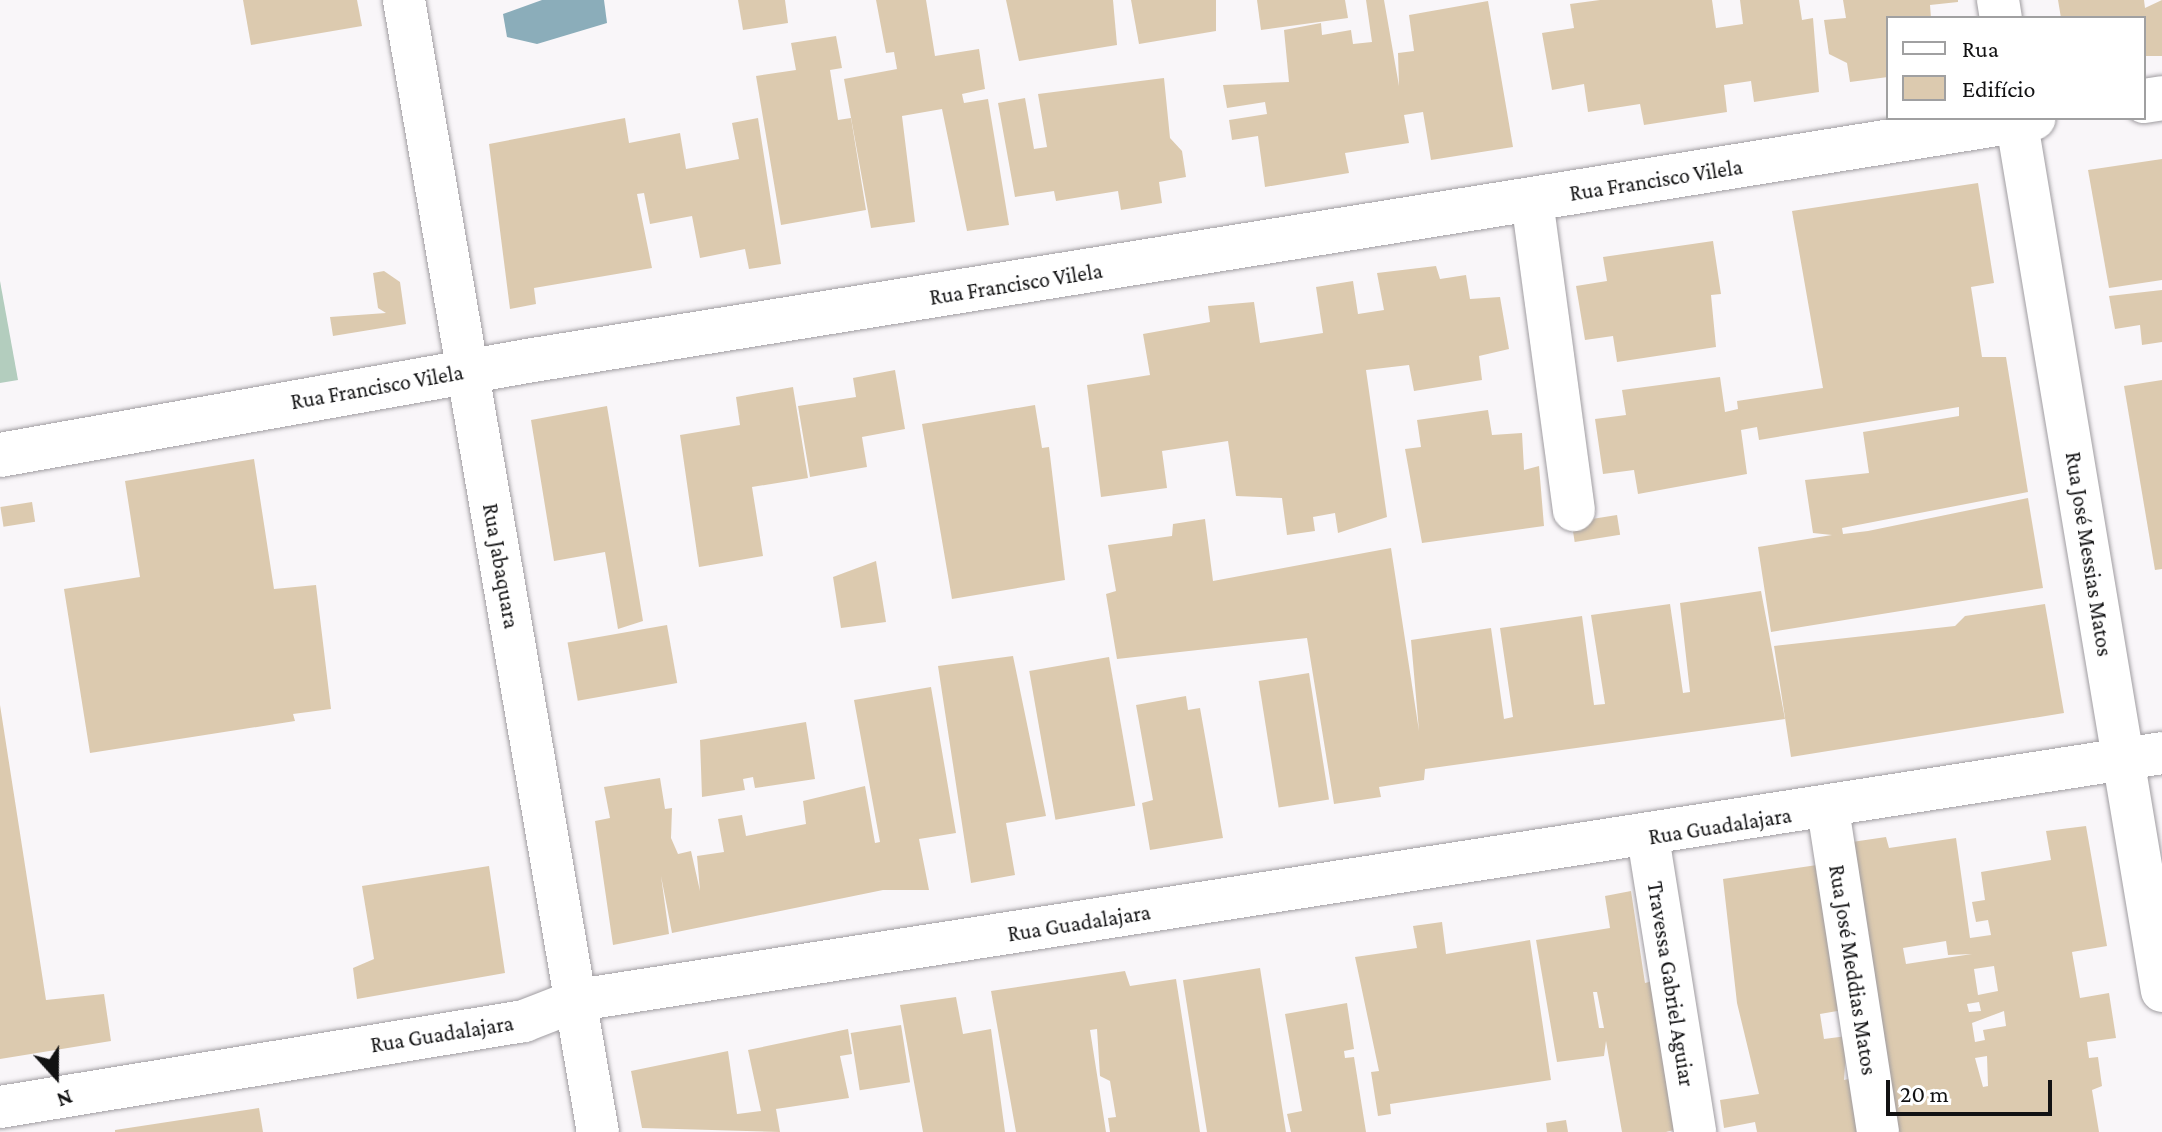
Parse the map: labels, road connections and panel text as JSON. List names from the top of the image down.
{
  "streets": {
    "street": [
      "Rua Francisco Vilela",
      "Rua José Messias Matos",
      "Rua Jabaquara",
      "Rua Guadalajara",
      "Rua José Meddias Matos",
      "Travessa Gabriel Aguiar"
    ]
  },
  "crossings": [
    ["Rua Francisco Vilela", "Rua Jabaquara"],
    ["Rua José Messias Matos", "Rua Guadalajara"],
    ["Rua Jabaquara", "Rua Guadalajara"],
    ["Rua Guadalajara", "Rua José Meddias Matos"],
    ["Rua Guadalajara", "Travessa Gabriel Aguiar"]
  ],
  "legend": ["Rua", "Edifício"],
  "scale_bar": "20 m",
  "north": "bottom"
}
